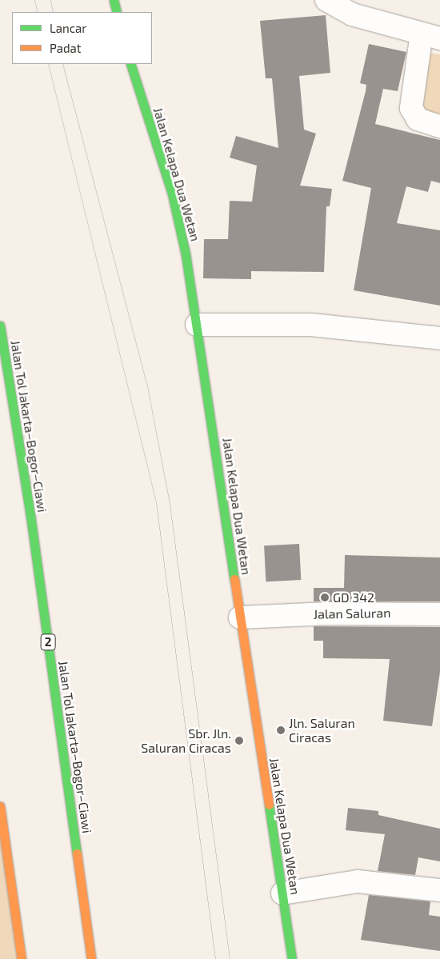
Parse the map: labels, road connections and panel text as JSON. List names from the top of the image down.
{
  "streets": {
    "main road": ["Jalan Kelapa Dua Wetan", "Jalan Tol Jakarta–Bogor–Ciawi", "2"],
    "street": ["Jalan Saluran"]
  },
  "crossings": [
    ["Jalan Kelapa Dua Wetan", "Jalan Saluran"]
  ],
  "places": ["GD 342", "Jln. Saluran Ciracas", "Sbr. Jln. Saluran Ciracas"],
  "legend": ["Lancar", "Padat"]
}
